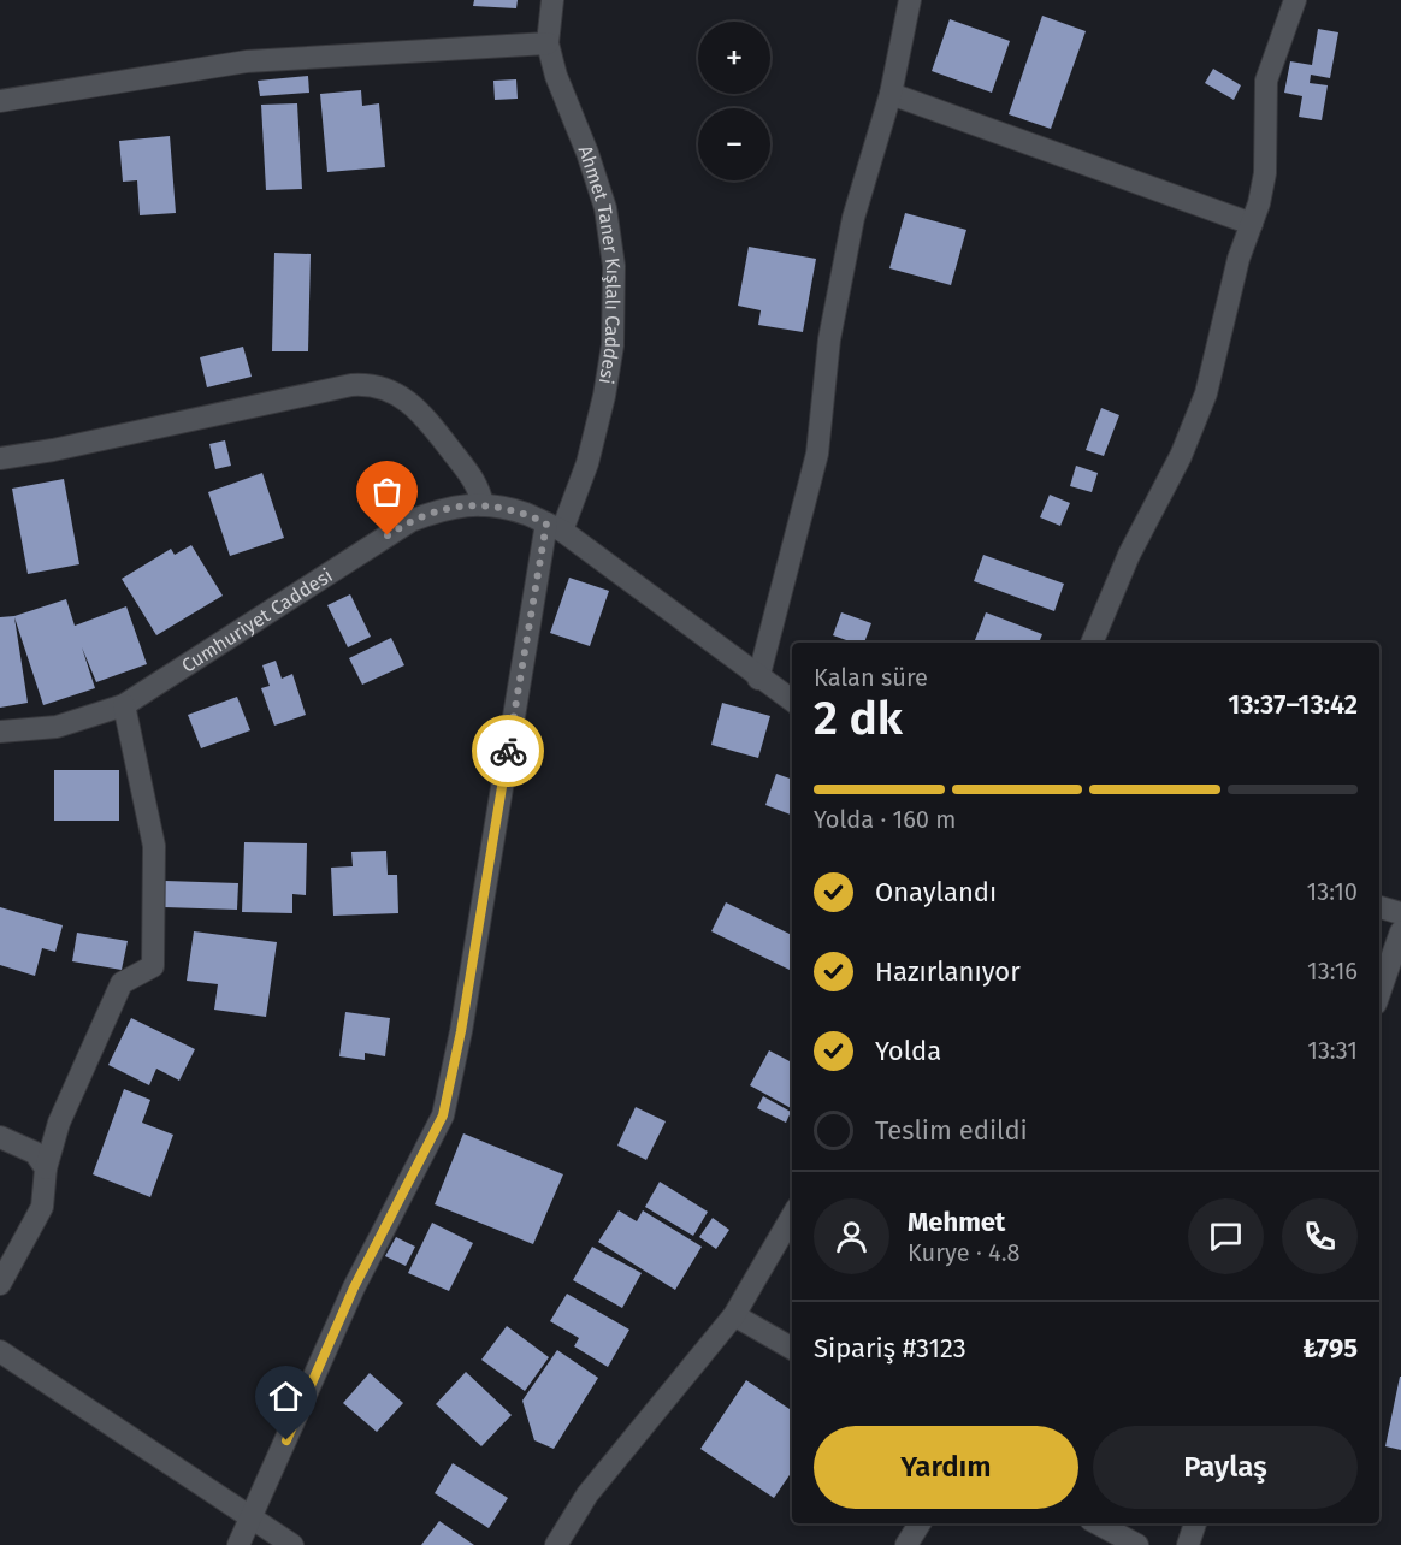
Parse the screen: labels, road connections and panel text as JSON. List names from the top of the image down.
{
  "streets": {
    "street": ["Ahmet Taner Kışlalı Caddesi", "Cumhuriyet Caddesi"]
  },
  "crossings": [
    ["Ahmet Taner Kışlalı Caddesi", "Cumhuriyet Caddesi"]
  ],
  "page": {
    "map_buttons": ["+", "−"],
    "heading": ["2 dk", "Kalan süre", "13:37–13:42"],
    "panel": [
      "Mehmet",
      "Kurye · 4.8",
      "Sipariş #3123",
      "₺795"
    ],
    "bar": "Yolda · 160 m",
    "list": [
      ["Onaylandı", "13:10"],
      ["Hazırlanıyor", "13:16"],
      ["Yolda", "13:31"],
      "Teslim edildi"
    ],
    "buttons": ["Yardım", "Paylaş"]
  }
}
